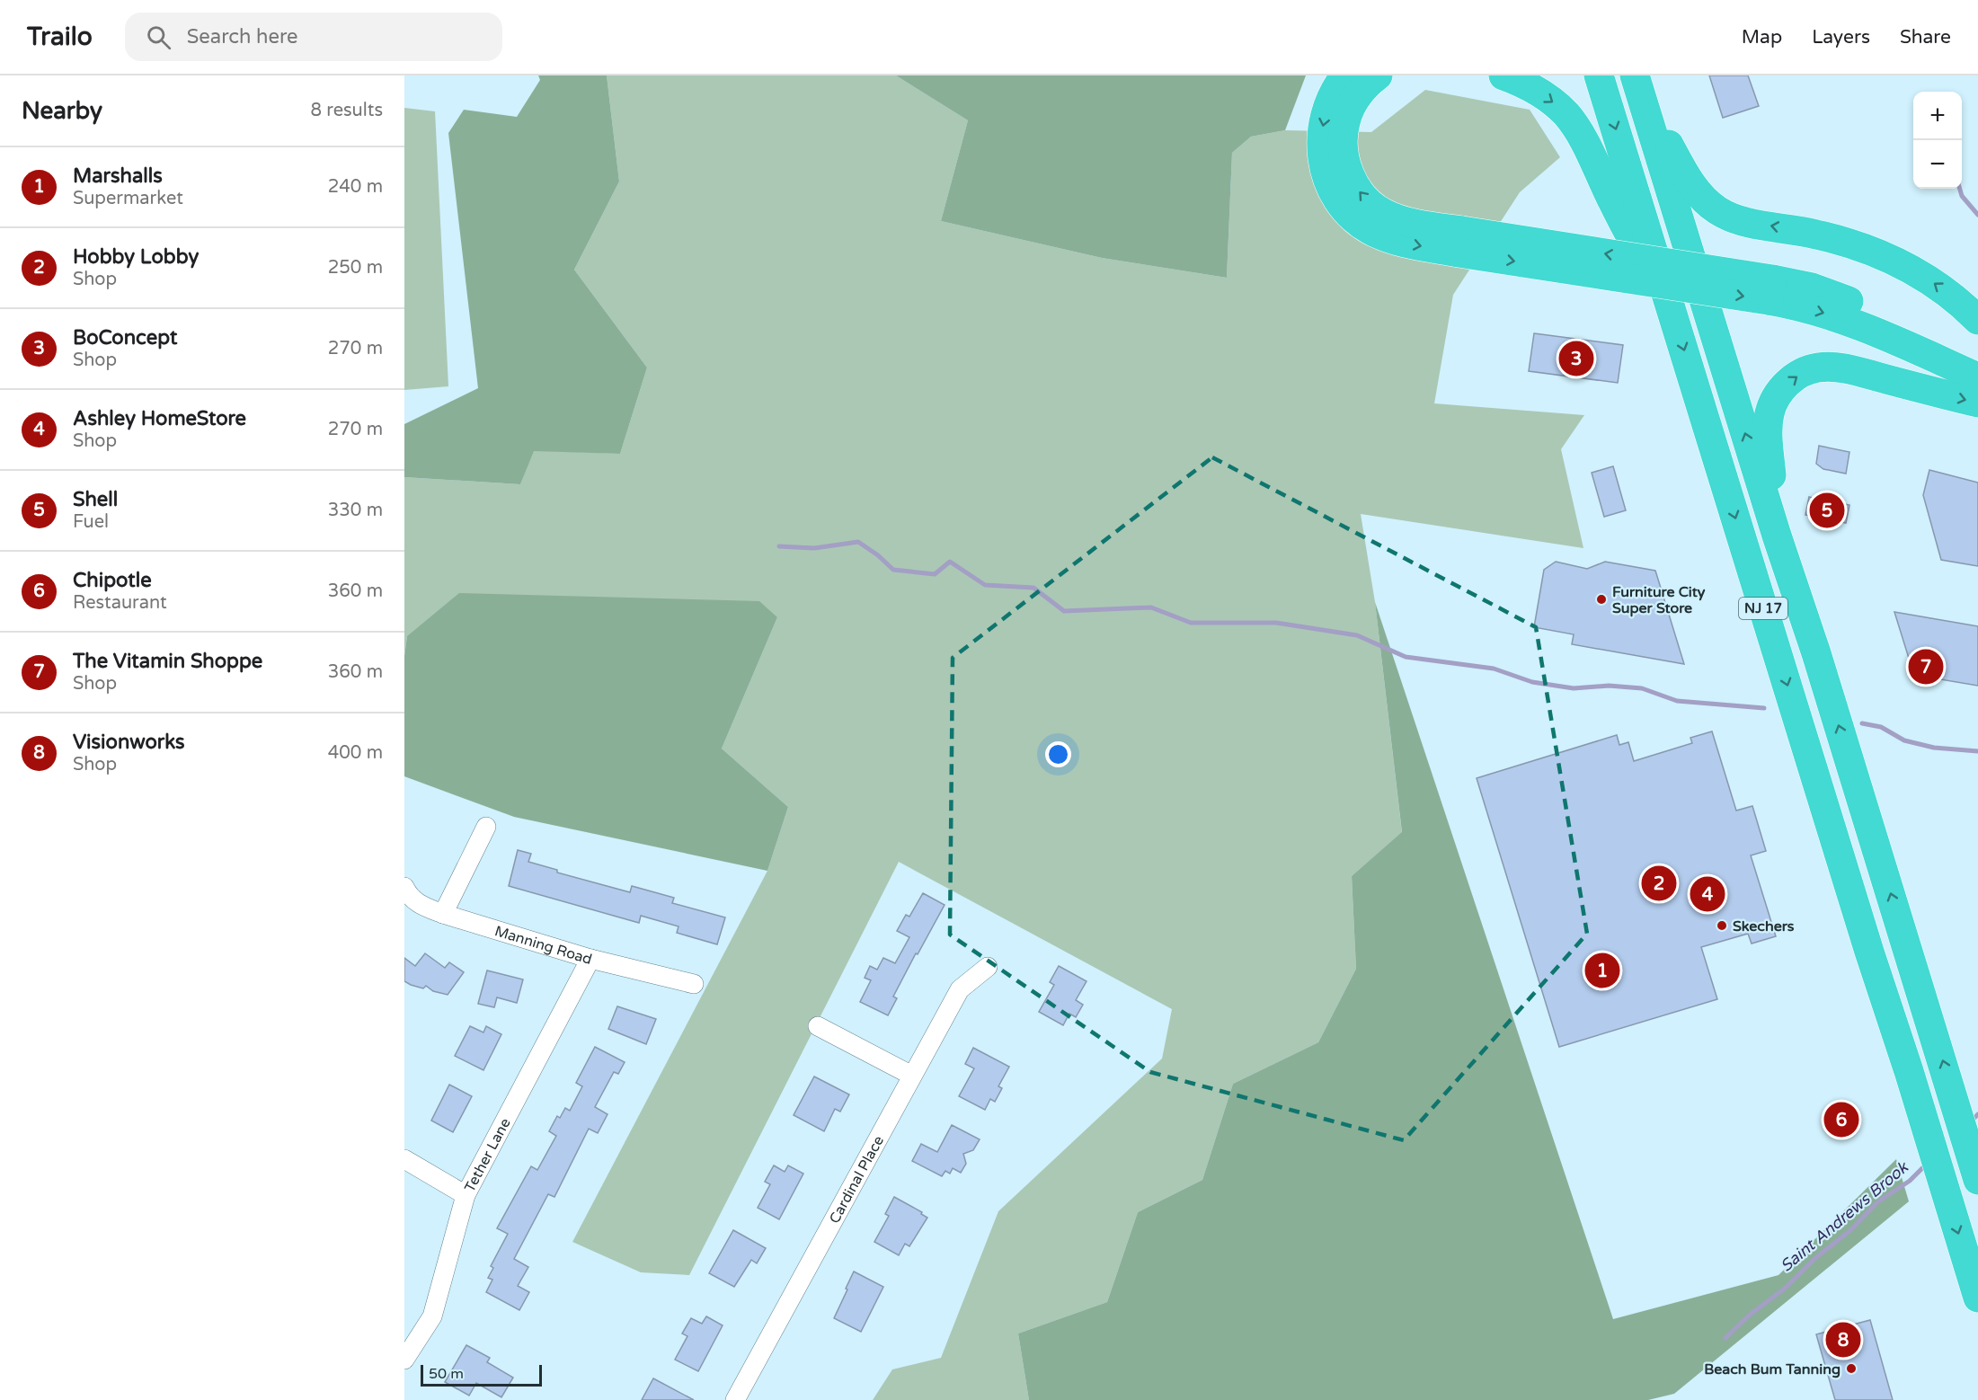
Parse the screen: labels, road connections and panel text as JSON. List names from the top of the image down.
{
  "streets": {
    "highway": ["NJ 17"],
    "street": ["Manning Road", "Tether Lane", "Cardinal Place"]
  },
  "crossings": [
    ["Manning Road", "Tether Lane"]
  ],
  "water": ["Saint Andrews Brook"],
  "places": ["Furniture City Super Store", "Skechers", "Beach Bum Tanning"],
  "scale_bar": "50 m",
  "page": {
    "header": "Trailo",
    "search": "Search here",
    "nav": ["Map", "Layers", "Share"],
    "heading": ["Nearby", "8 results"],
    "map_buttons": ["+", "−"],
    "list": [
      {
        "mark": "1",
        "name": "Marshalls",
        "note": "Supermarket",
        "value": "240 m"
      },
      {
        "mark": "2",
        "name": "Hobby Lobby",
        "note": "Shop",
        "value": "250 m"
      },
      {
        "mark": "3",
        "name": "BoConcept",
        "note": "Shop",
        "value": "270 m"
      },
      {
        "mark": "4",
        "name": "Ashley HomeStore",
        "note": "Shop",
        "value": "270 m"
      },
      {
        "mark": "5",
        "name": "Shell",
        "note": "Fuel",
        "value": "330 m"
      },
      {
        "mark": "6",
        "name": "Chipotle",
        "note": "Restaurant",
        "value": "360 m"
      },
      {
        "mark": "7",
        "name": "The Vitamin Shoppe",
        "note": "Shop",
        "value": "360 m"
      },
      {
        "mark": "8",
        "name": "Visionworks",
        "note": "Shop",
        "value": "400 m"
      }
    ],
    "pins": [
      "3",
      "5",
      "7",
      "2",
      "4",
      "1",
      "6",
      "8"
    ],
    "scale": "50 m"
  }
}
